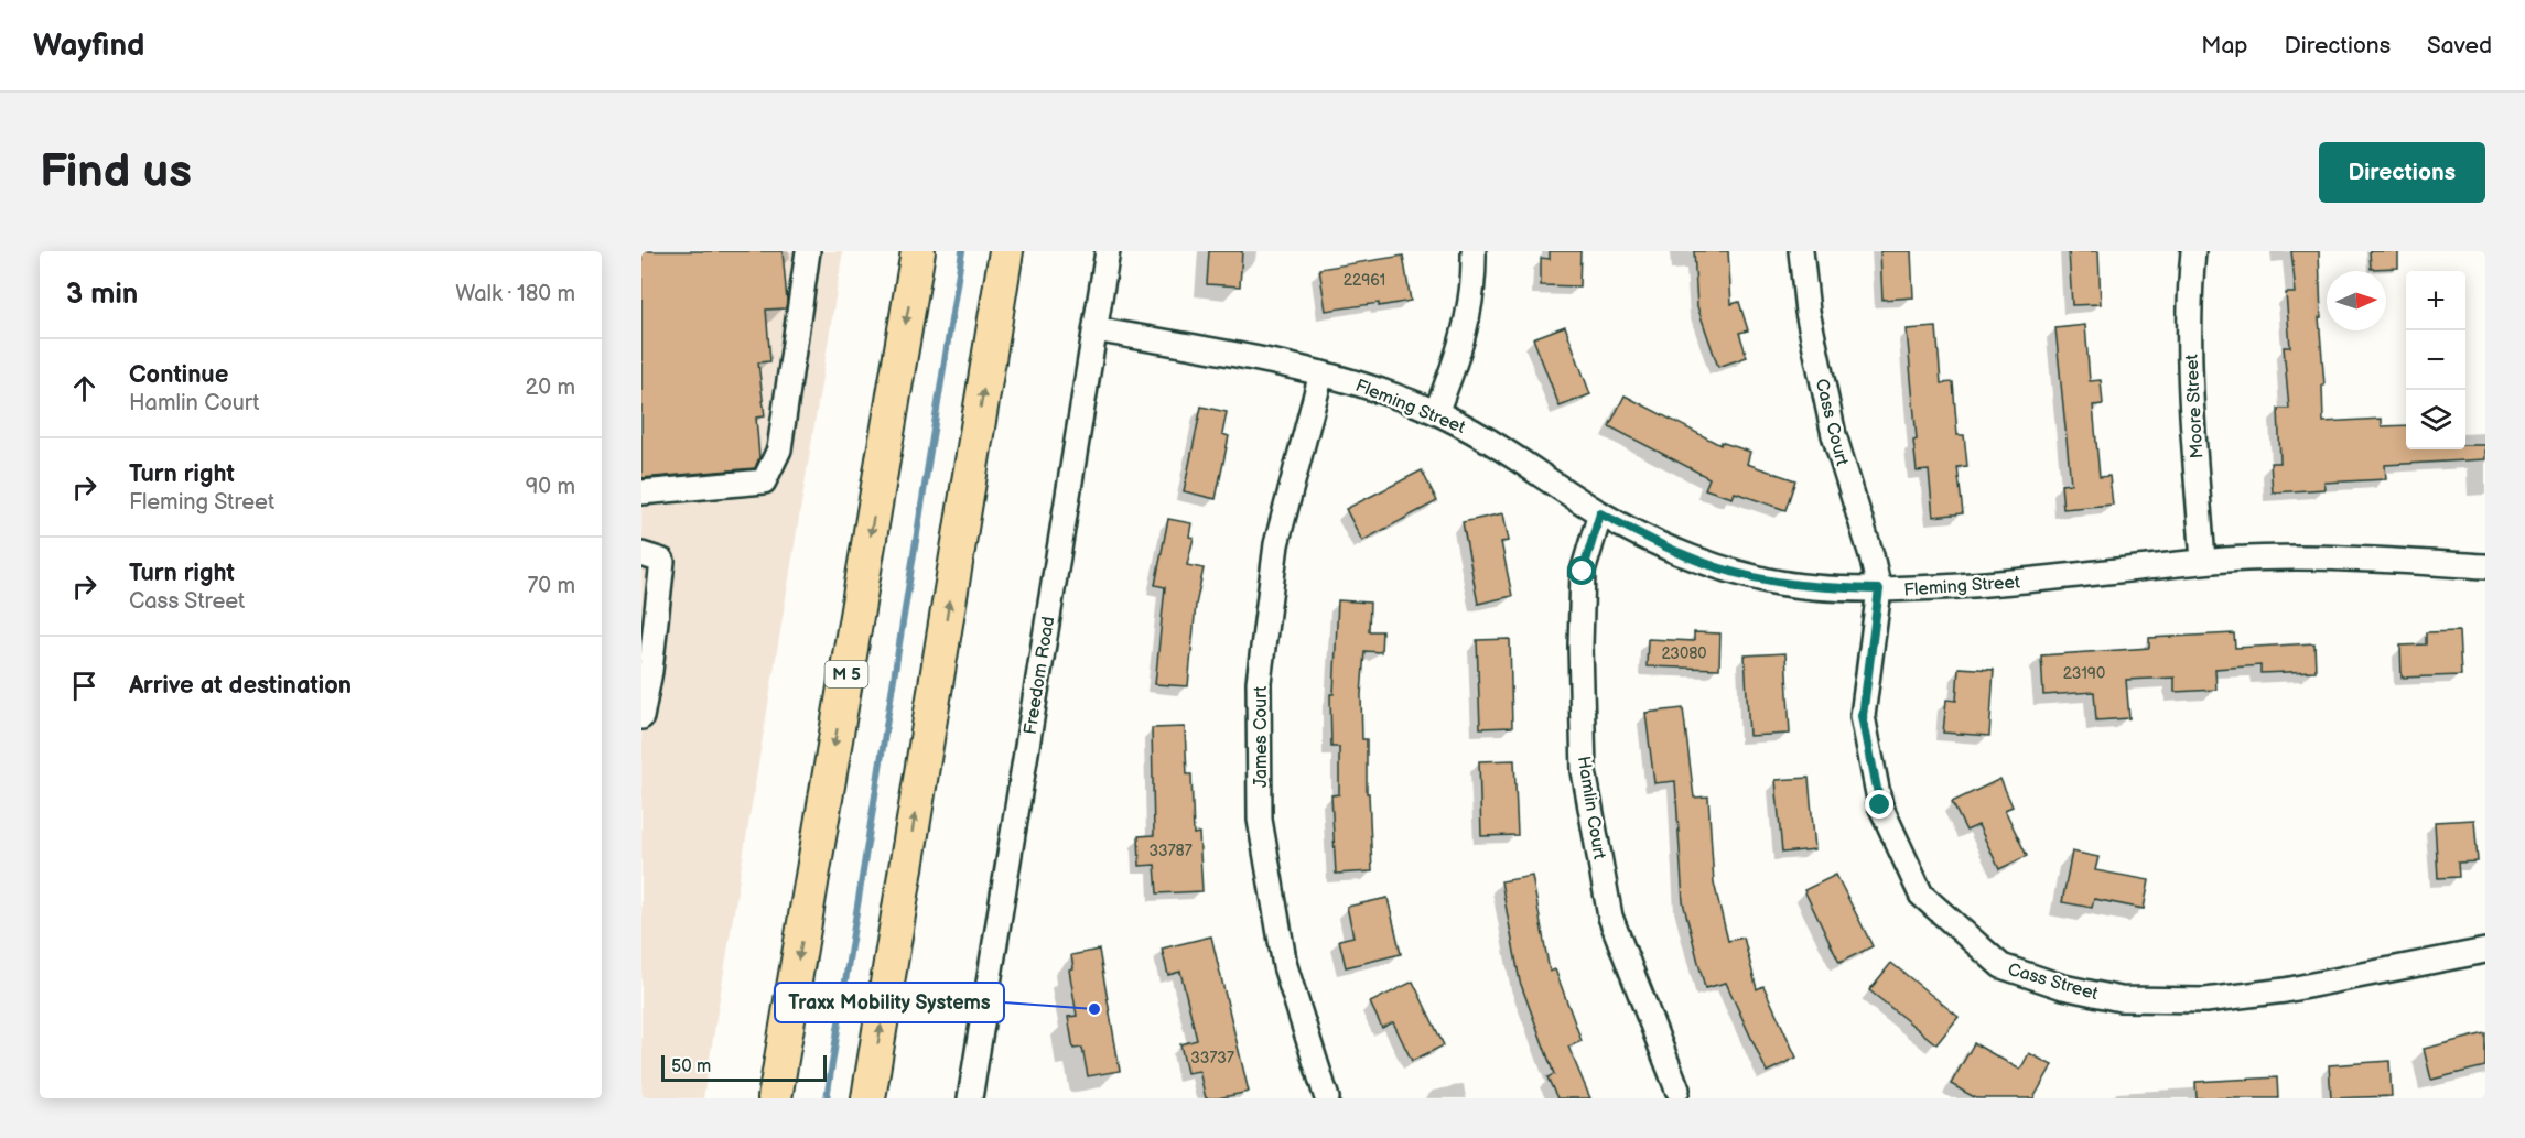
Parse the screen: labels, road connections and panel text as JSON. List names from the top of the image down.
{
  "streets": {
    "highway": ["M 5"],
    "street": [
      "Fleming Street",
      "Moore Street",
      "Cass Court",
      "Freedom Road",
      "James Court",
      "Hamlin Court",
      "Cass Street"
    ]
  },
  "crossings": [
    ["Fleming Street", "Moore Street"],
    ["Fleming Street", "Cass Court"],
    ["Fleming Street", "Freedom Road"],
    ["Fleming Street", "James Court"],
    ["Fleming Street", "Hamlin Court"],
    ["Fleming Street", "Cass Street"],
    ["Cass Court", "Cass Street"]
  ],
  "places": ["Traxx Mobility Systems"],
  "house_numbers": [
    "22961",
    "23080",
    "23190",
    "33787",
    "33737"
  ],
  "scale_bar": "50 m",
  "north": "right",
  "page": {
    "header": "Wayfind",
    "nav": ["Map", "Directions", "Saved"],
    "buttons": "Directions",
    "title": "Find us",
    "heading": ["3 min", "Walk · 180 m"],
    "map_buttons": ["+", "−"],
    "list": [
      ["Continue", "Hamlin Court", "20 m"],
      ["Turn right", "Fleming Street", "90 m"],
      ["Turn right", "Cass Street", "70 m"],
      "Arrive at destination"
    ],
    "scale": "50 m"
  }
}
